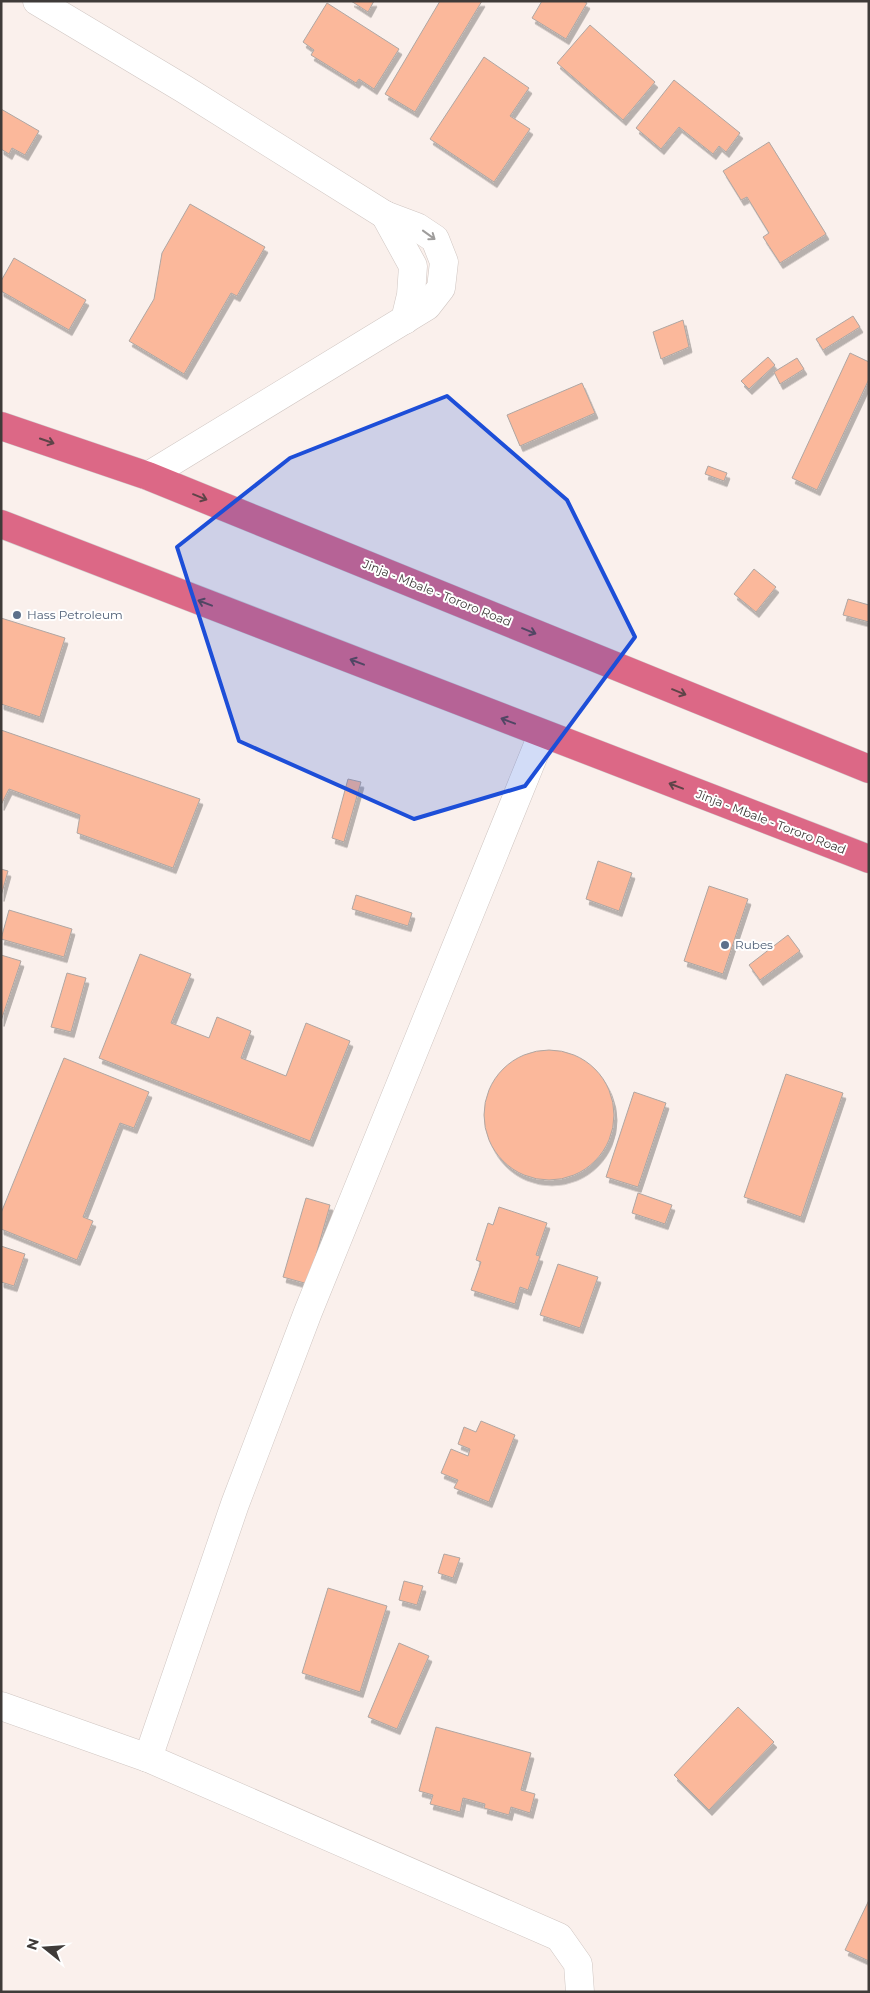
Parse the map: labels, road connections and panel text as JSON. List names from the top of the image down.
{
  "streets": {
    "highway": ["Jinja - Mbale - Tororo Road"]
  },
  "places": ["Hass Petroleum", "Rubes"],
  "north": "left"
}
